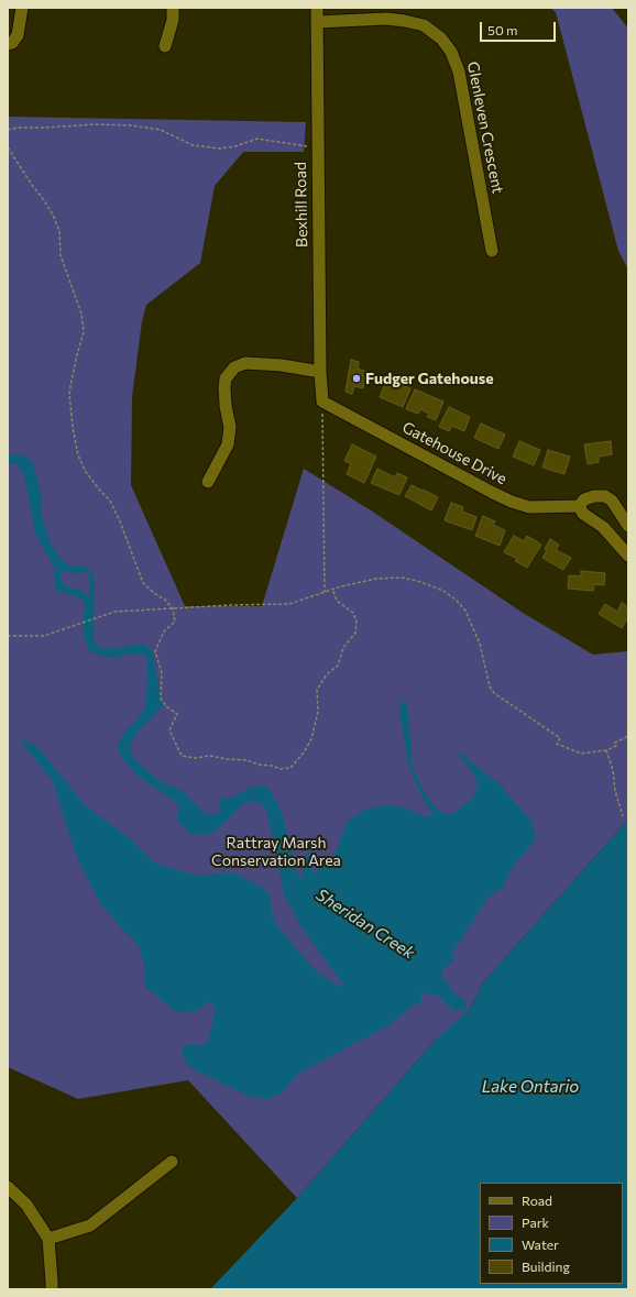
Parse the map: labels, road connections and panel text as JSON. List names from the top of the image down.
{
  "streets": {
    "street": ["Glenleven Crescent", "Bexhill Road", "Gatehouse Drive"]
  },
  "crossings": [
    ["Glenleven Crescent", "Bexhill Road"],
    ["Bexhill Road", "Gatehouse Drive"]
  ],
  "water": ["Sheridan Creek", "Lake Ontario"],
  "parks": ["Rattray Marsh Conservation Area"],
  "places": ["Fudger Gatehouse"],
  "legend": [
    "Road",
    "Park",
    "Water",
    "Building"
  ],
  "scale_bar": "50 m"
}
